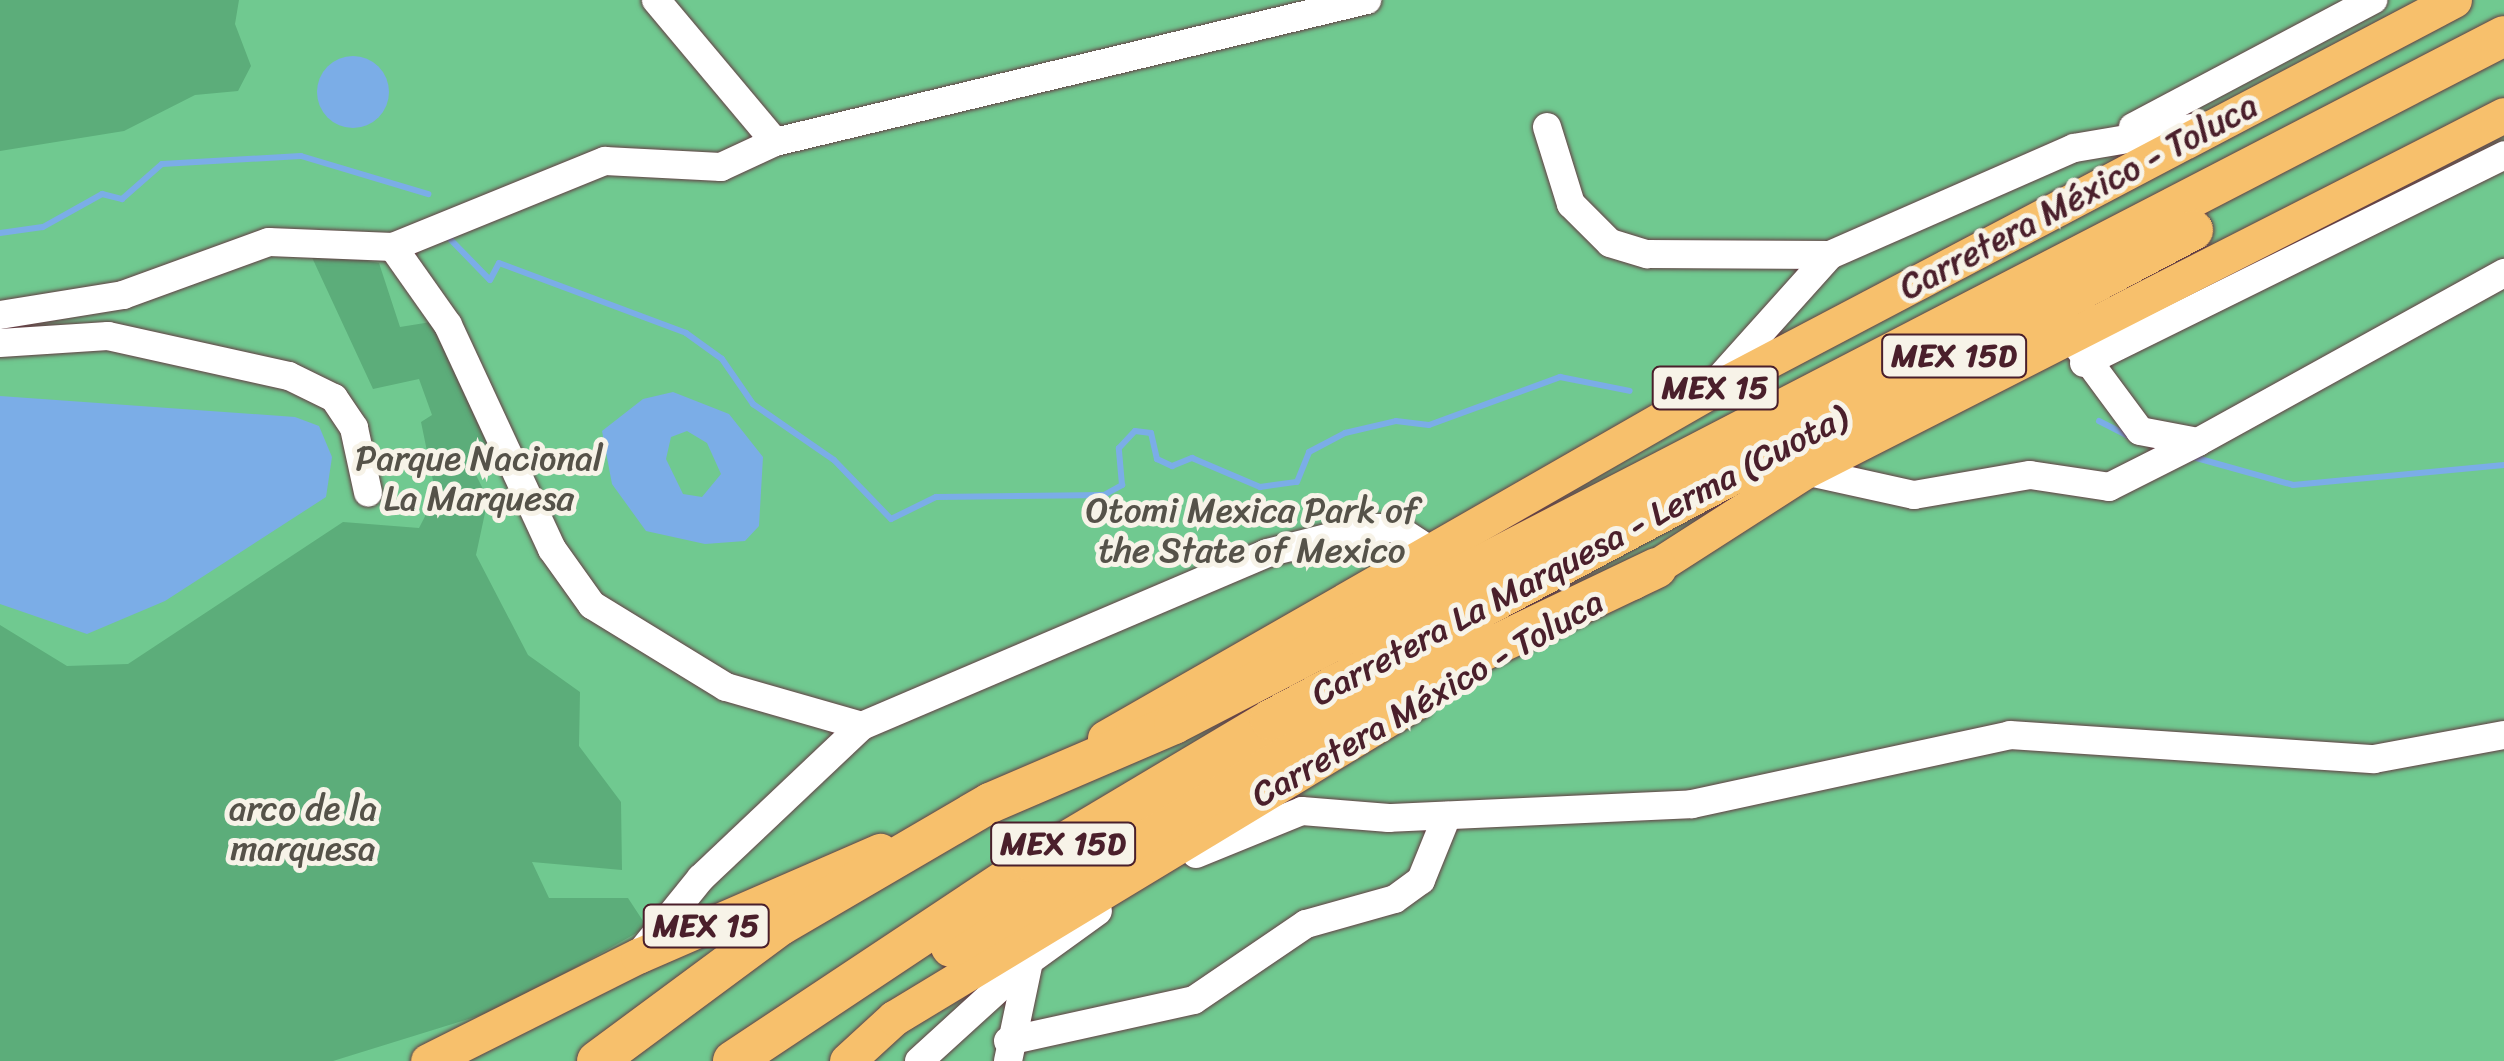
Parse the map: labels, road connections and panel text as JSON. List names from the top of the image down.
{
  "streets": {
    "highway": ["MEX 15D", "Carretera La Marquesa - Lerma (Cuota)"],
    "main road": ["Carretera México - Toluca", "MEX 15"]
  },
  "crossings": [
    ["Carretera México - Toluca", "MEX 15D"],
    ["Carretera México - Toluca", "Carretera La Marquesa - Lerma (Cuota)"],
    ["MEX 15D", "Carretera La Marquesa - Lerma (Cuota)"]
  ],
  "parks": ["Parque Nacional La Marquesa", "Otomi Mexica Park of the State of Mexico", "arco de la marquesa"]
}
